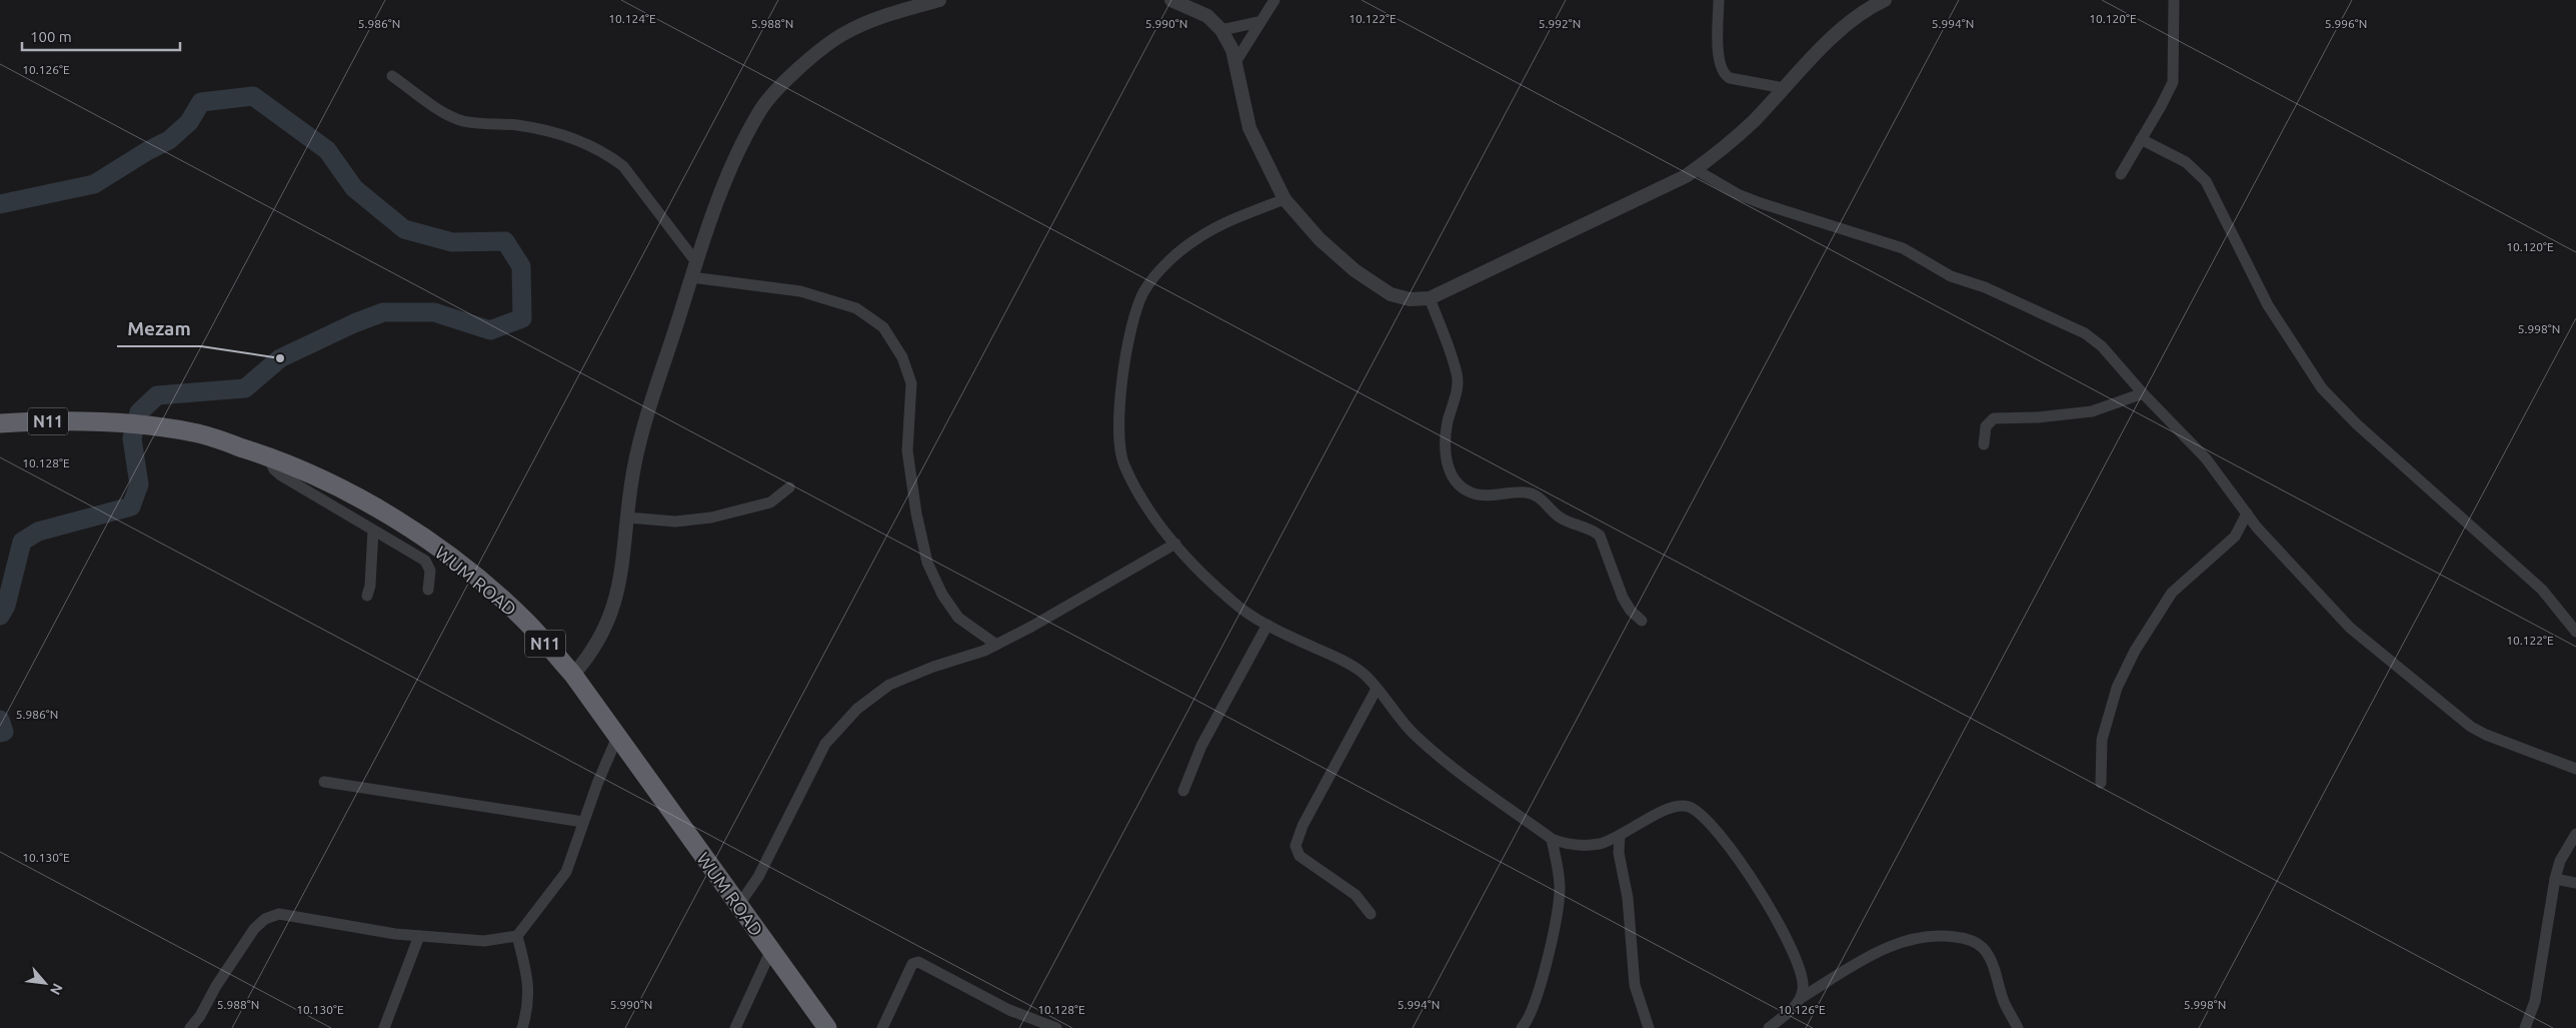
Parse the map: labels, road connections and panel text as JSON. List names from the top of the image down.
{
  "streets": {
    "highway": ["N11", "WUM ROAD"]
  },
  "places": ["Mezam"],
  "scale_bar": "100 m",
  "north": "bottom right",
  "coordinates": [
    "10.124°E",
    "10.122°E",
    "10.120°E",
    "5.986°N",
    "5.988°N",
    "5.990°N",
    "5.992°N",
    "5.994°N",
    "5.996°N",
    "10.126°E",
    "5.998°N",
    "10.128°E",
    "10.130°E"
  ]
}
